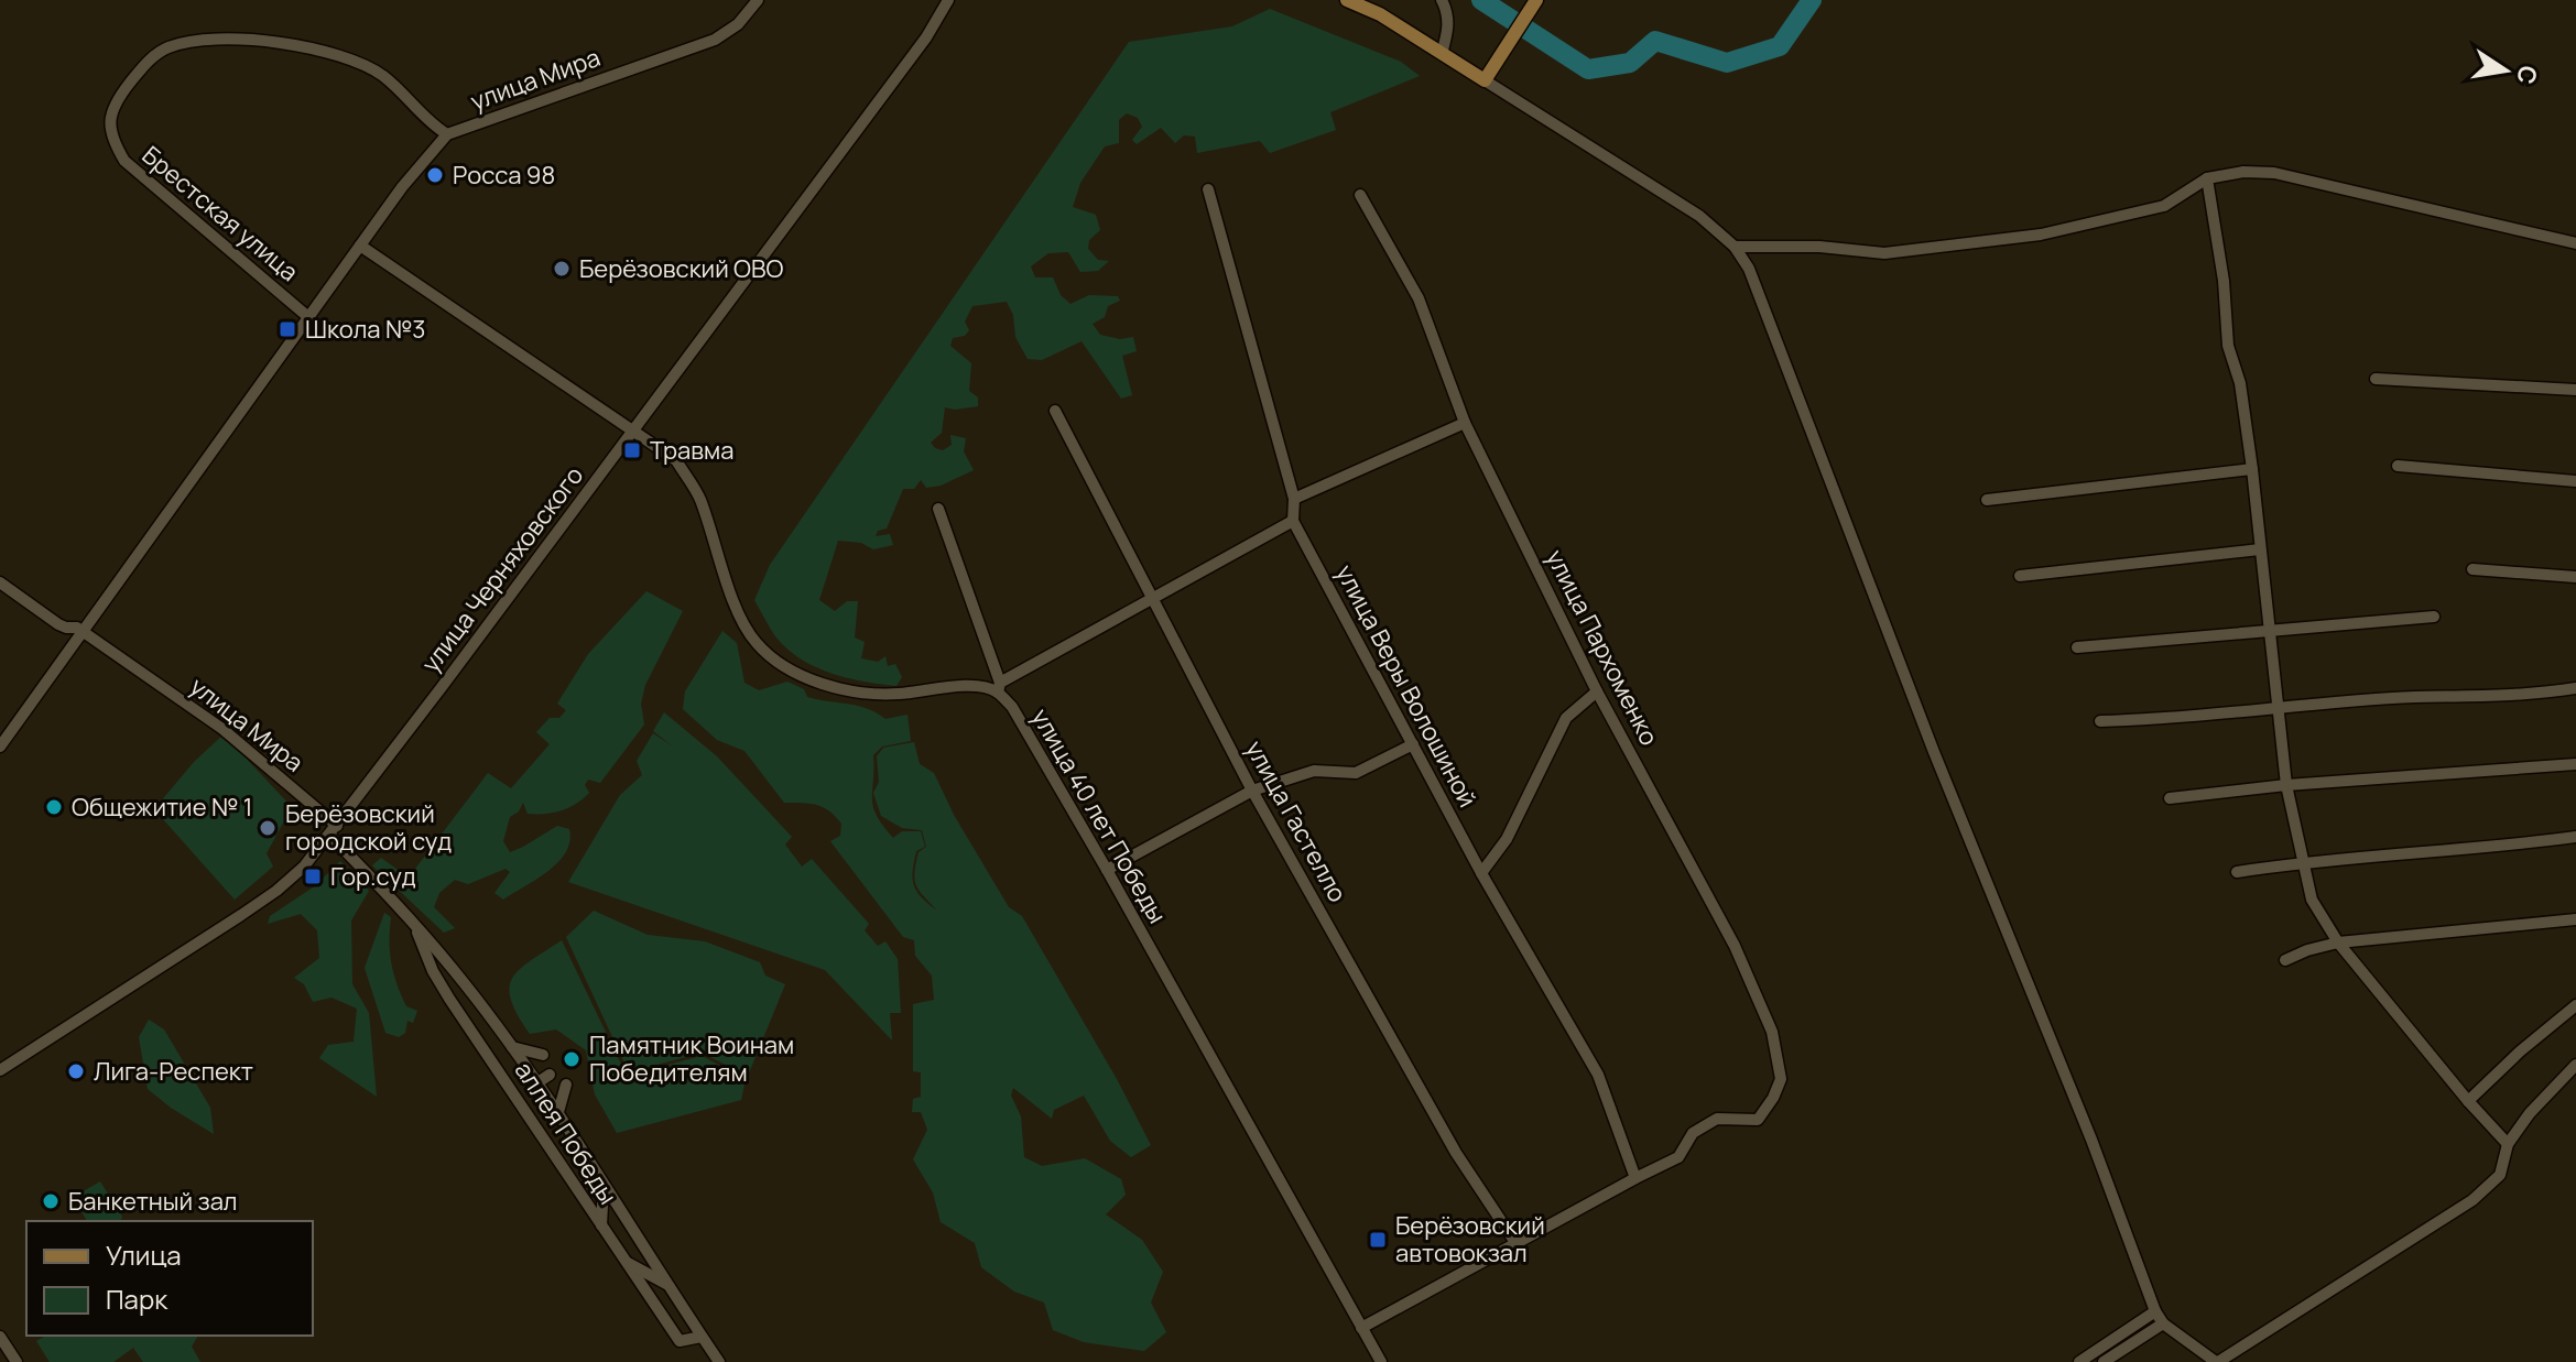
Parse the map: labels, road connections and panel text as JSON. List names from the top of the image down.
{
  "streets": {
    "street": [
      "улица Мира",
      "Брестская улица",
      "улица Черняховского",
      "улица Пархоменко",
      "улица Веры Волошиной",
      "улица 40 лет Победы",
      "улица Гастелло",
      "аллея Победы"
    ]
  },
  "crossings": [
    ["улица Мира", "Брестская улица"],
    ["улица Мира", "улица Черняховского"],
    ["улица Мира", "аллея Победы"],
    ["улица Пархоменко", "улица Веры Волошиной"]
  ],
  "places": {
    "other": [
      "Росса 98",
      "Берёзовский ОВО",
      "Общежитие № 1",
      "Берёзовский городской суд",
      "Памятник Воинам Победителям",
      "Лига-Респект",
      "Банкетный зал"
    ],
    "transit": [
      "Школа №3",
      "Травма",
      "Гор.суд",
      "Берёзовский автовокзал"
    ]
  },
  "legend": ["Улица", "Парк"],
  "north": "right"
}
